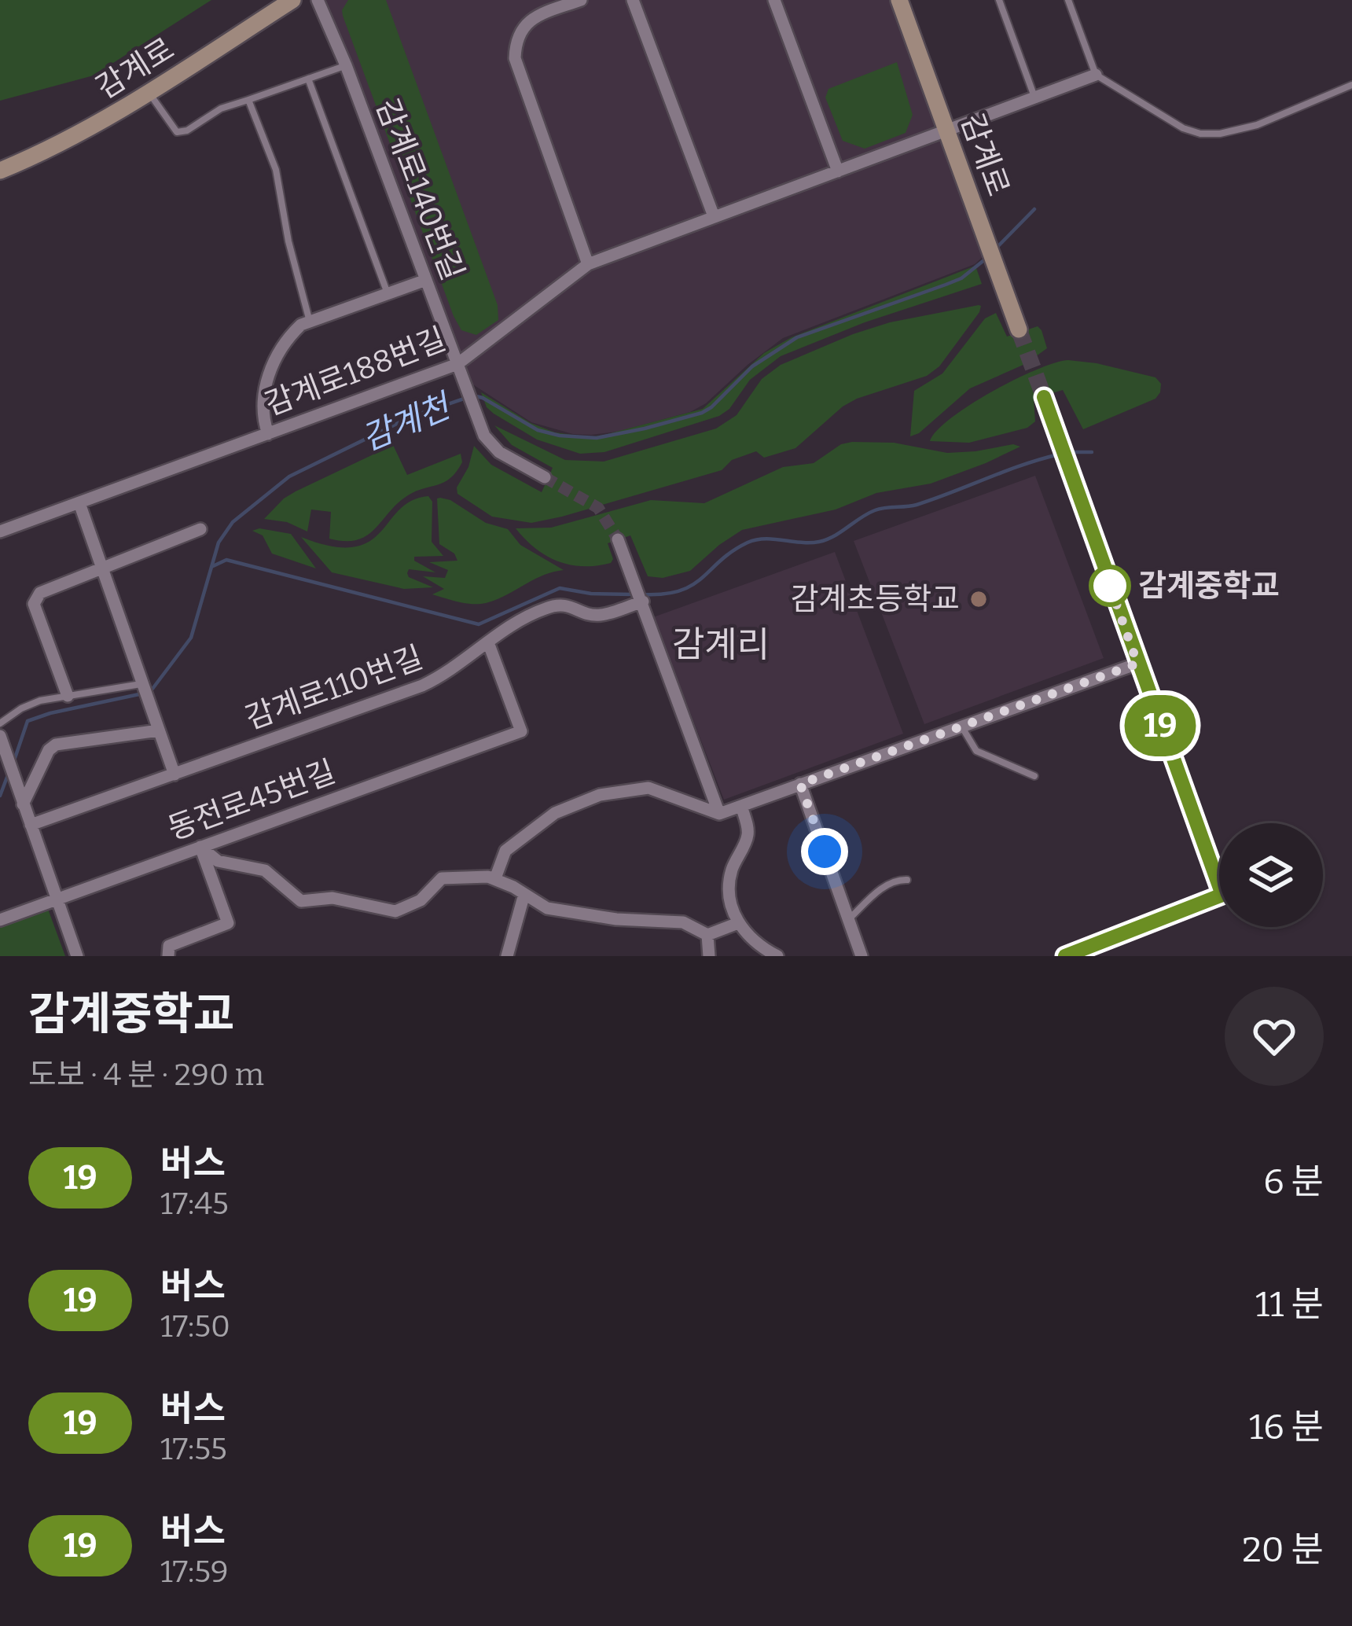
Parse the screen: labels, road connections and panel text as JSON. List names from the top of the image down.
{
  "streets": {
    "main road": ["감계로"],
    "street": [
      "감계로140번길",
      "감계로188번길",
      "감계로110번길",
      "동전로45번길"
    ]
  },
  "crossings": [
    ["감계로", "감계로188번길"],
    ["감계로140번길", "감계로188번길"],
    ["감계로110번길", "동전로45번길"]
  ],
  "districts": ["감계리"],
  "water": ["감계천"],
  "places": ["감계중학교", "감계초등학교"],
  "lines": ["bus line 19"],
  "page": {
    "on_map": "19",
    "heading": ["감계중학교", "도보 · 4 분 · 290 m"],
    "list": [
      {
        "mark": "19",
        "name": "버스",
        "note": "17:45",
        "value": "6 분"
      },
      {
        "mark": "19",
        "name": "버스",
        "note": "17:50",
        "value": "11 분"
      },
      {
        "mark": "19",
        "name": "버스",
        "note": "17:55",
        "value": "16 분"
      },
      {
        "mark": "19",
        "name": "버스",
        "note": "17:59",
        "value": "20 분"
      }
    ]
  }
}
